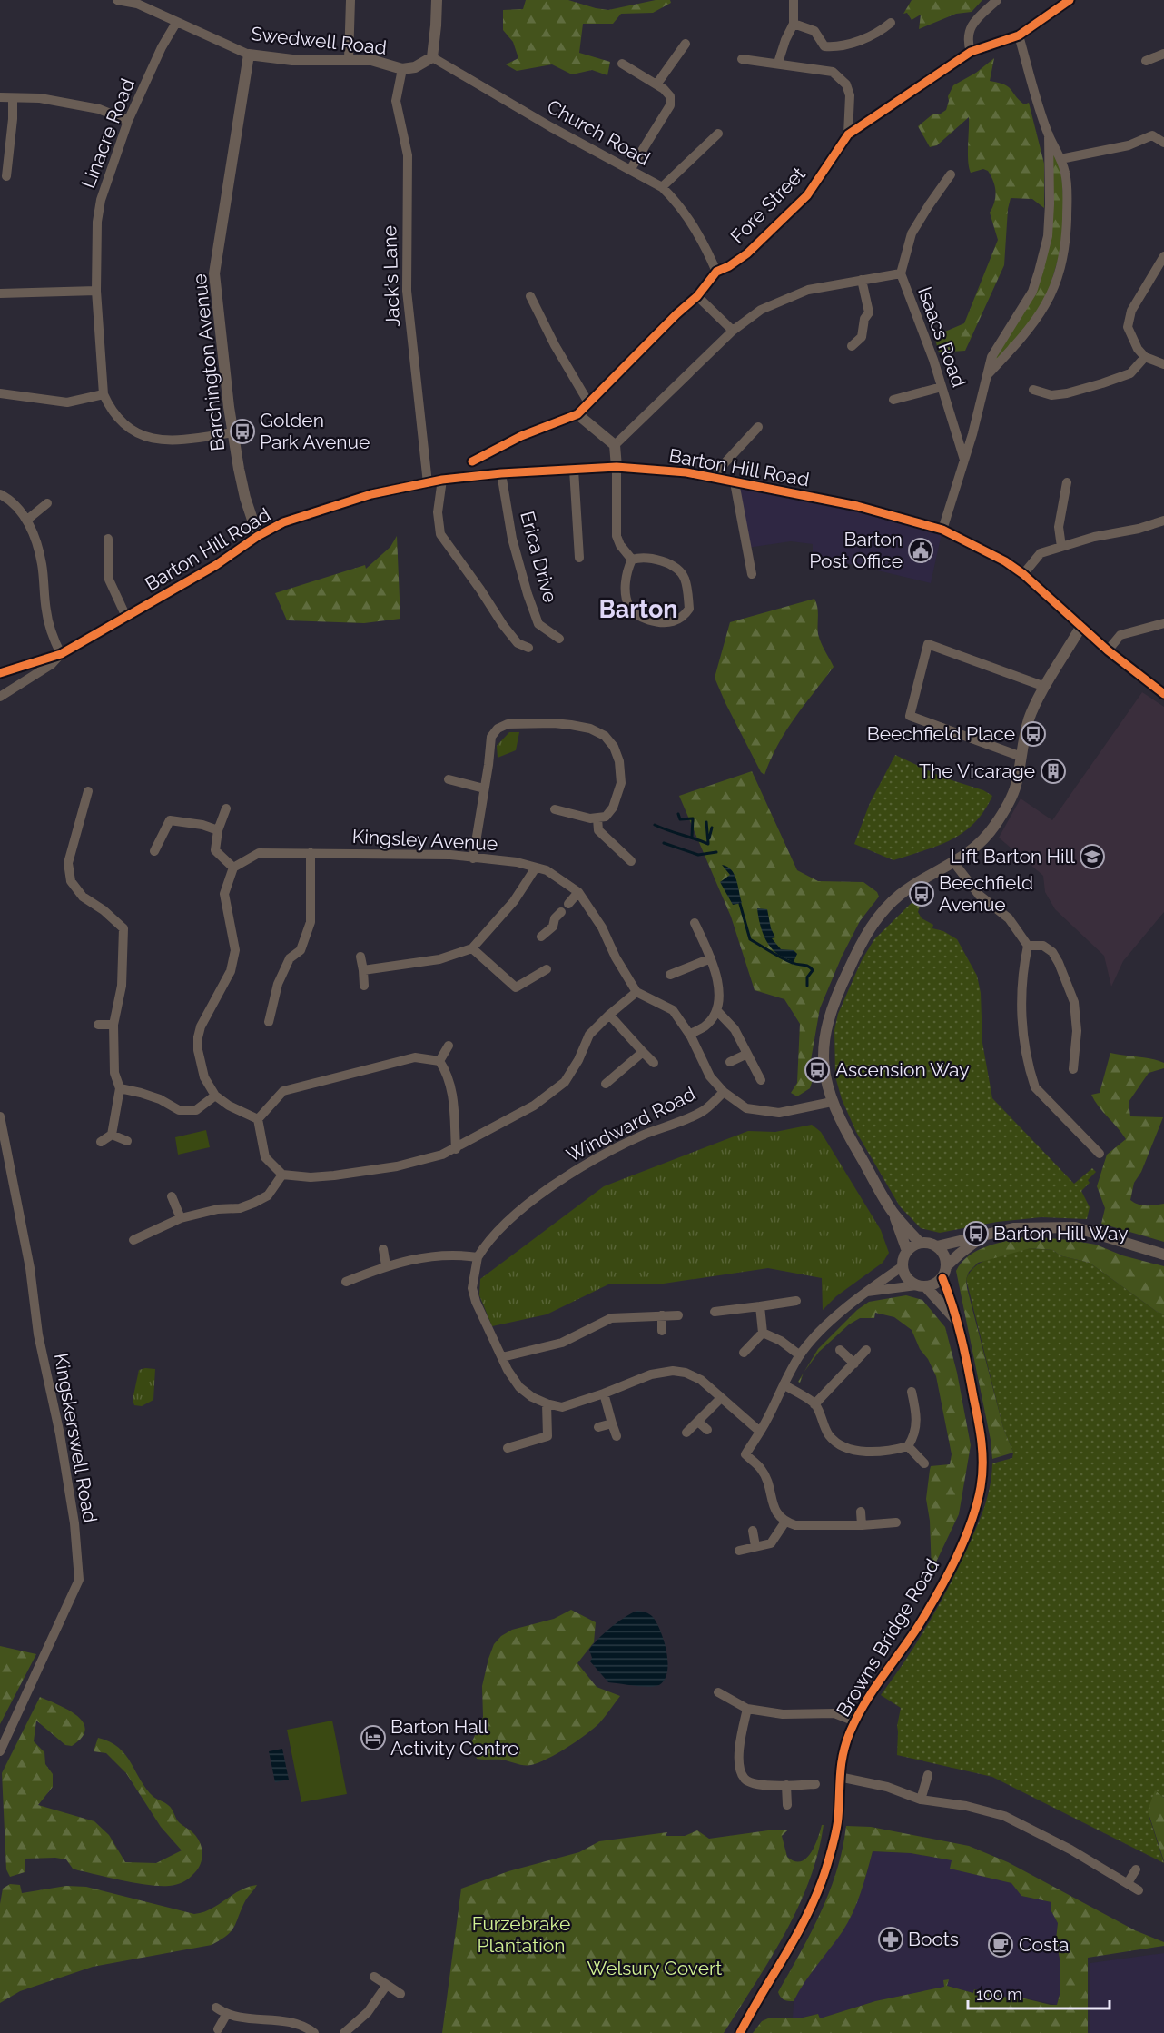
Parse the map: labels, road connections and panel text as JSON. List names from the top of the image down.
{
  "streets": {
    "street": [
      "Swedwell Road",
      "Church Road",
      "Linacre Road",
      "Fore Street",
      "Jack's Lane",
      "Isaacs Road",
      "Barchington Avenue",
      "Barton Hill Road",
      "Erica Drive",
      "Kingsley Avenue",
      "Windward Road",
      "Kingskerswell Road",
      "Browns Bridge Road"
    ]
  },
  "crossings": [
    ["Swedwell Road", "Church Road"],
    ["Swedwell Road", "Linacre Road"],
    ["Swedwell Road", "Jack's Lane"],
    ["Swedwell Road", "Barchington Avenue"],
    ["Church Road", "Fore Street"],
    ["Jack's Lane", "Barton Hill Road"],
    ["Barchington Avenue", "Barton Hill Road"],
    ["Barton Hill Road", "Erica Drive"]
  ],
  "districts": ["Barton"],
  "parks": ["Furzebrake Plantation", "Welsury Covert"],
  "places": {
    "bus stop": [
      "Golden Park Avenue",
      "Beechfield Place",
      "Beechfield Avenue",
      "Ascension Way",
      "Barton Hill Way"
    ],
    "public building": ["Barton Post Office"],
    "building": ["The Vicarage"],
    "school or university": ["Lift Barton Hill"],
    "hotel": ["Barton Hall Activity Centre"],
    "pharmacy": ["Boots"],
    "cafe": ["Costa"]
  },
  "scale_bar": "100 m"
}
